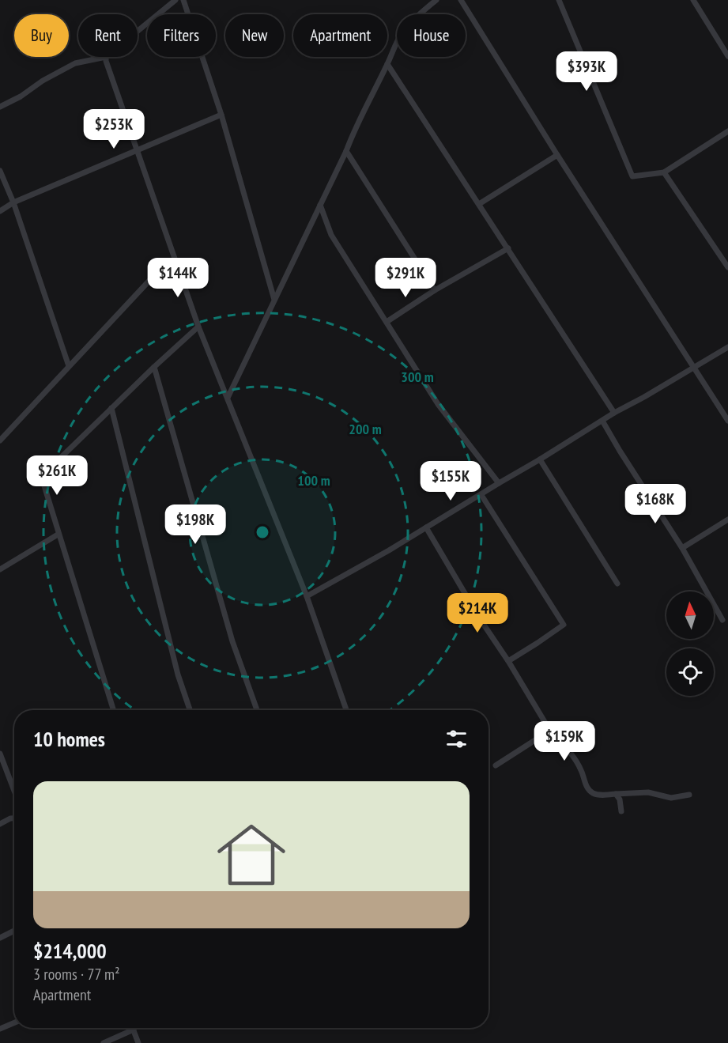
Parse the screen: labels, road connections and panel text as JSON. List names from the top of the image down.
{
  "north": "top",
  "page": {
    "chip": [
      "Buy",
      "Rent",
      "Filters",
      "New",
      "Apartment",
      "House"
    ],
    "price": [
      "$393K",
      "$253K",
      "$144K",
      "$291K",
      "$261K",
      "$155K",
      "$168K",
      "$198K",
      "$214K",
      "$159K"
    ],
    "heading": "10 homes",
    "list": [
      {
        "name": "$214,000",
        "note": "3 rooms · 77 m² · Apartment"
      }
    ]
  },
  "rings": ["300 m", "200 m", "100 m"]
}
